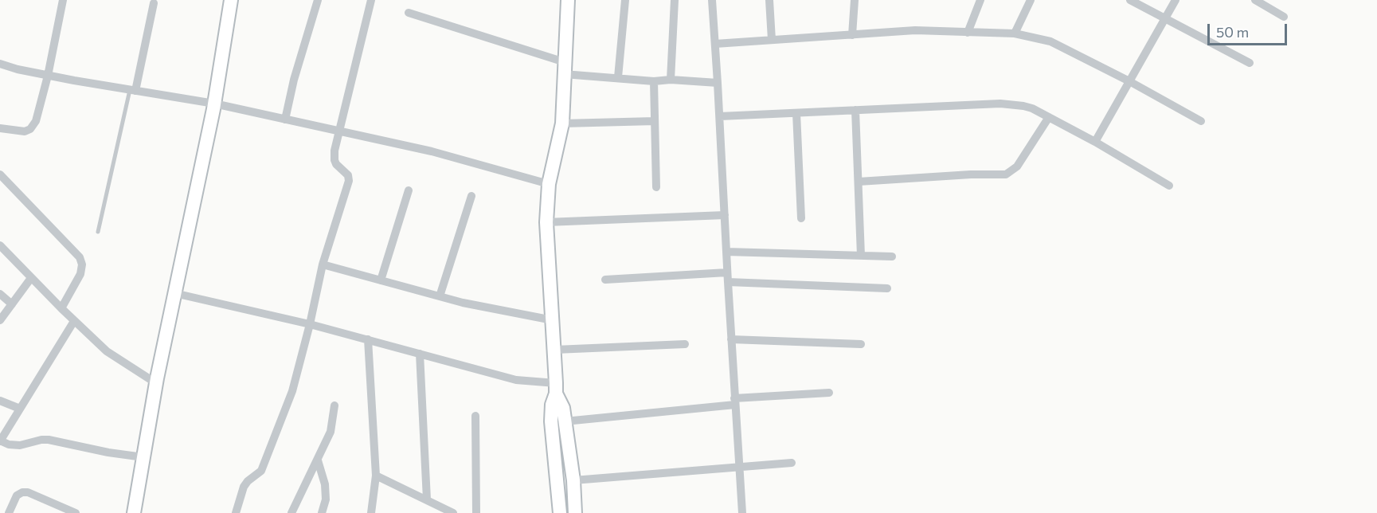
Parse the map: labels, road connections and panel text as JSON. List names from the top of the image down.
{
  "scale_bar": "50 m"
}
